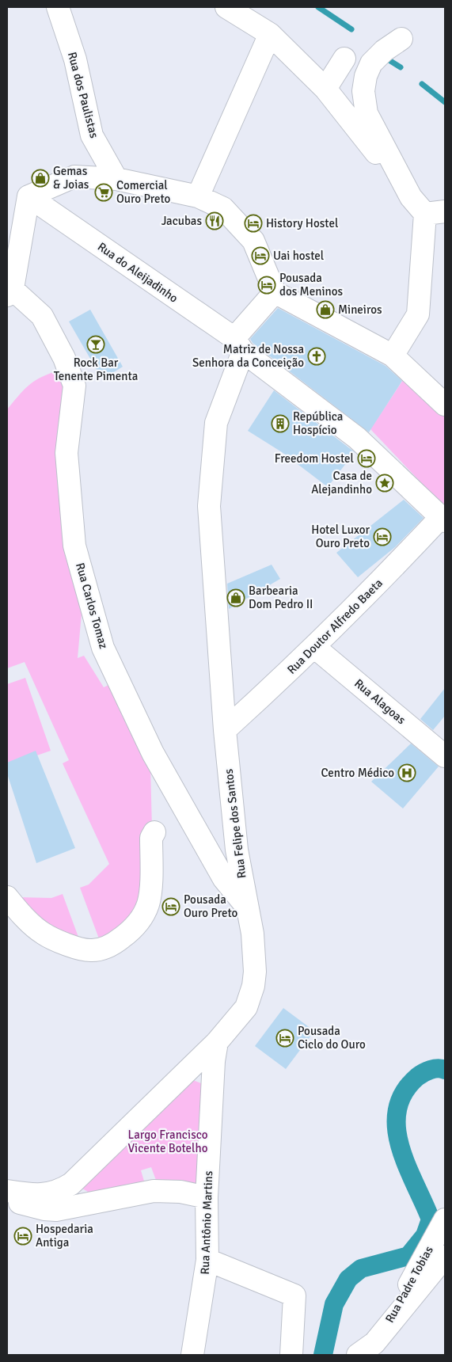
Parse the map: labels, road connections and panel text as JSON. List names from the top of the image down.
{
  "streets": {
    "street": [
      "Rua dos Paulistas",
      "Rua do Aleijadinho",
      "Rua Carlos Tomaz",
      "Rua Doutor Alfredo Baeta",
      "Rua Alagoas",
      "Rua Felipe dos Santos",
      "Rua Antônio Martins",
      "Rua Padre Tobias"
    ]
  },
  "crossings": [
    ["Rua do Aleijadinho", "Rua Doutor Alfredo Baeta"],
    ["Rua do Aleijadinho", "Rua Felipe dos Santos"],
    ["Rua Carlos Tomaz", "Rua Felipe dos Santos"],
    ["Rua Doutor Alfredo Baeta", "Rua Alagoas"],
    ["Rua Doutor Alfredo Baeta", "Rua Felipe dos Santos"],
    ["Rua Felipe dos Santos", "Rua Antônio Martins"]
  ],
  "parks": ["Largo Francisco Vicente Botelho"],
  "places": {
    "shop": ["Gemas & Joias", "Mineiros", "Barbearia Dom Pedro II"],
    "supermarket": ["Comercial Ouro Preto"],
    "restaurant": ["Jacubas"],
    "hotel": [
      "History Hostel",
      "Uai hostel",
      "Pousada dos Meninos",
      "Freedom Hostel",
      "Hotel Luxor Ouro Preto",
      "Pousada Ouro Preto",
      "Pousada Ciclo do Ouro",
      "Hospedaria Antiga"
    ],
    "bar": ["Rock Bar Tenente Pimenta"],
    "church": ["Matriz de Nossa Senhora da Conceição"],
    "building": ["República Hospício"],
    "place": ["Casa de Alejandinho"],
    "hospital": ["Centro Médico"]
  }
}
